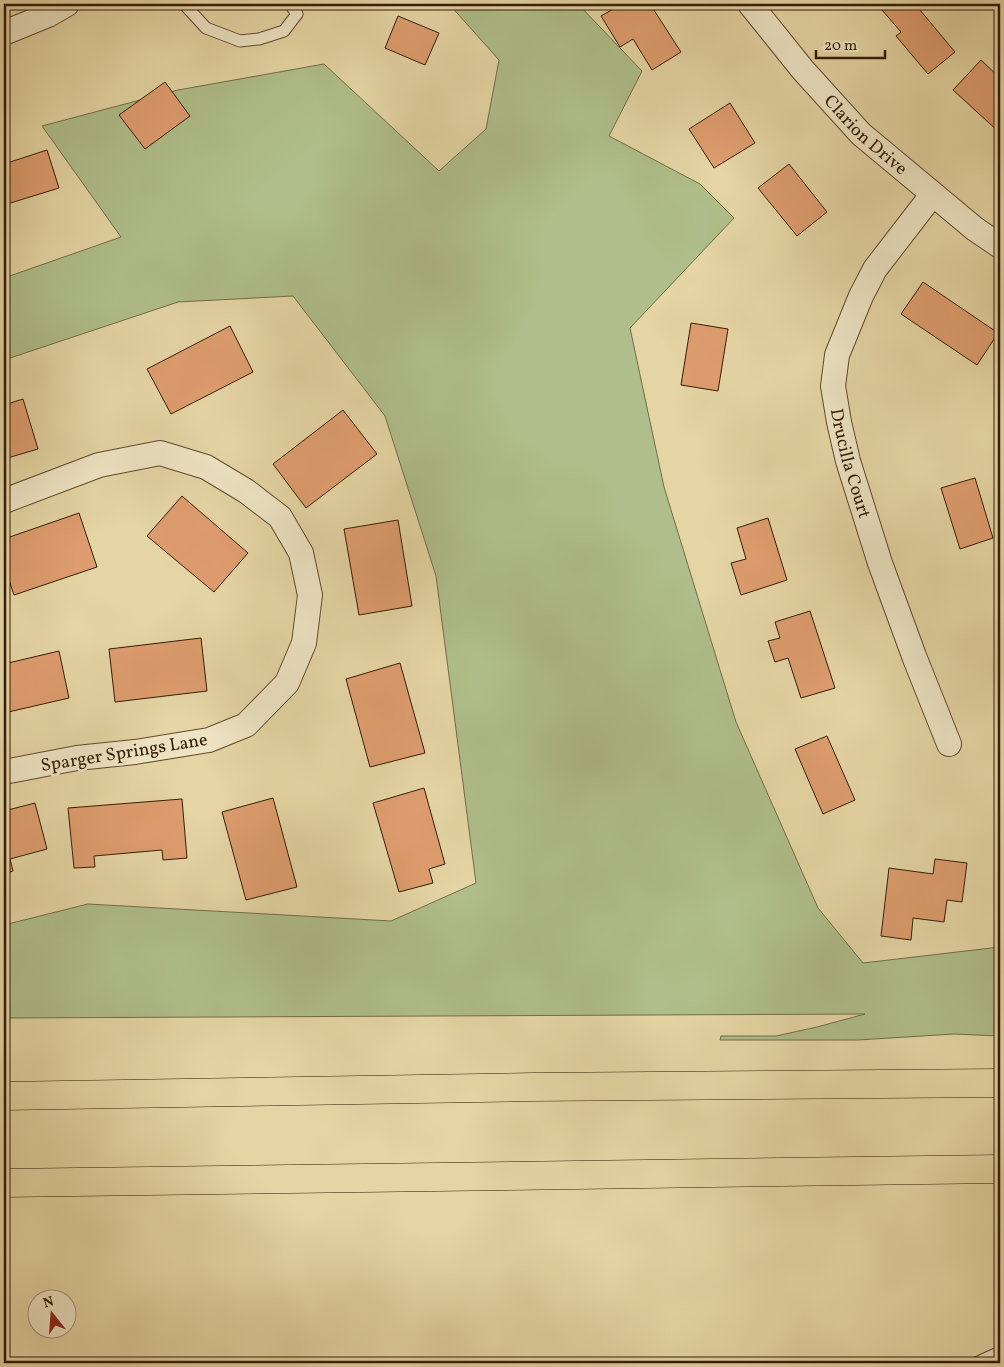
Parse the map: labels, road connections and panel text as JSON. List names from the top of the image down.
{
  "streets": {
    "street": ["Clarion Drive", "Drucilla Court", "Sparger Springs Lane"]
  },
  "crossings": [
    ["Clarion Drive", "Drucilla Court"]
  ],
  "scale_bar": "20 m",
  "north": "top"
}
